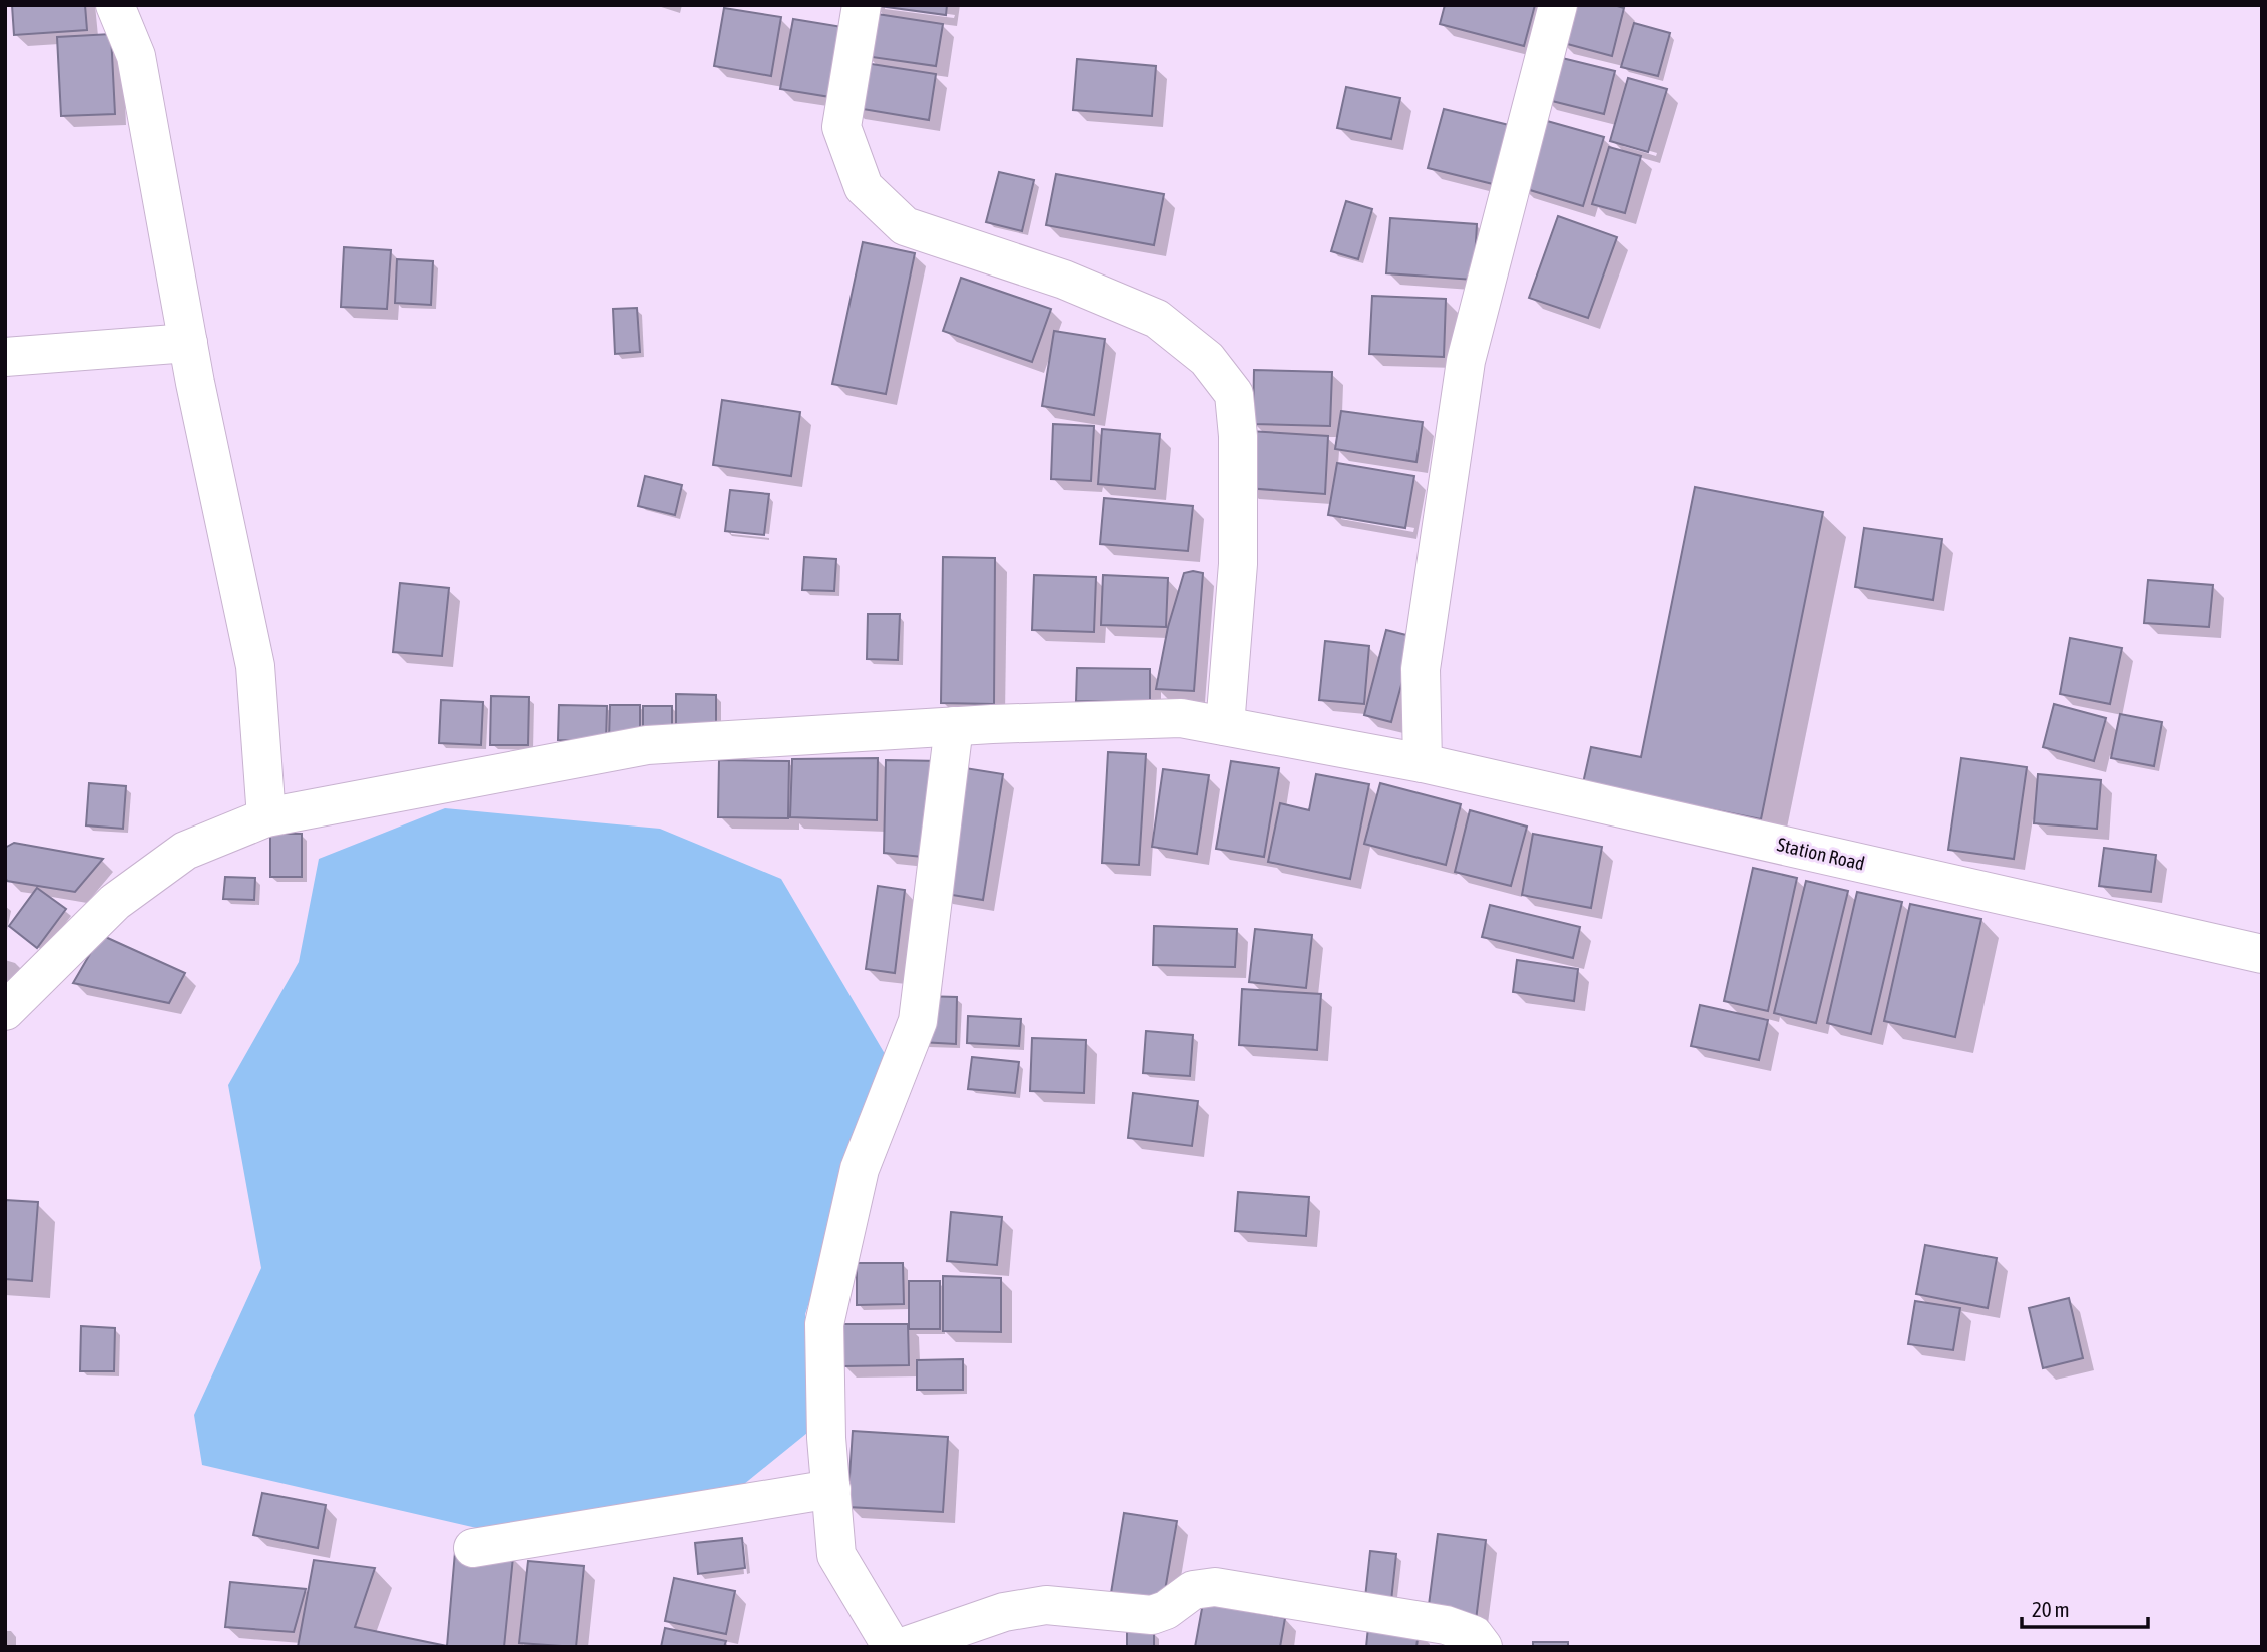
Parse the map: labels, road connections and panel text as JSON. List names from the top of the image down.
{
  "streets": {
    "street": ["Station Road"]
  },
  "scale_bar": "20 m"
}
